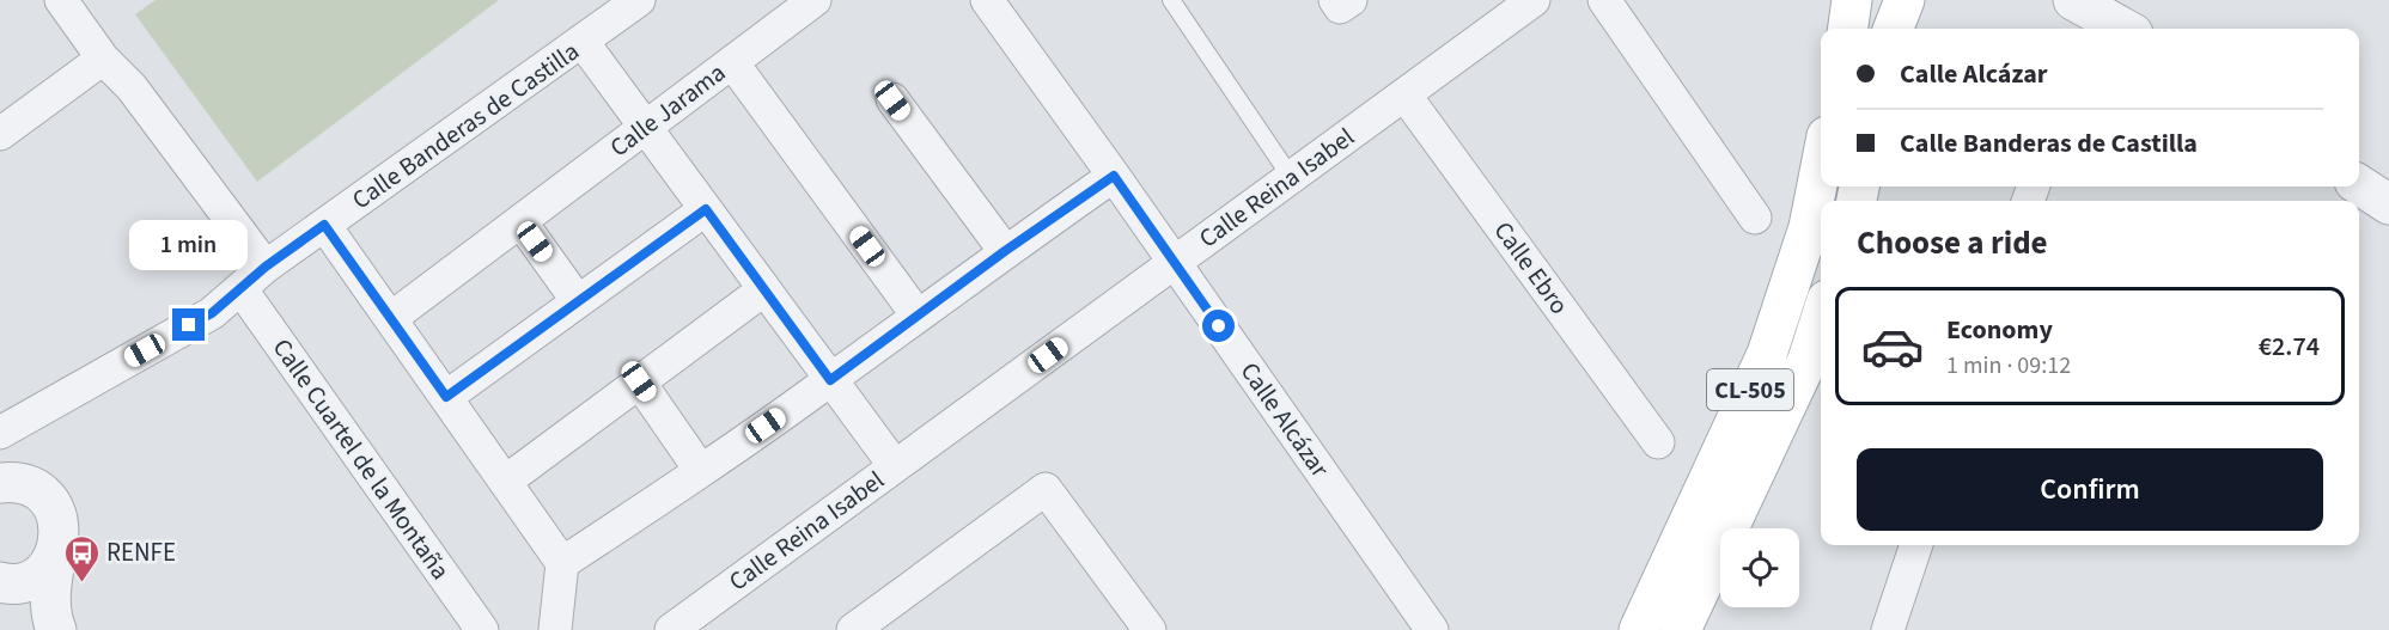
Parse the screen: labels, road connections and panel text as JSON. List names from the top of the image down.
{
  "streets": {
    "main road": ["CL-505"],
    "street": [
      "Calle Jarama",
      "Calle Banderas de Castilla",
      "Calle Reina Isabel",
      "Calle Ebro",
      "Calle Alcázar",
      "Calle Cuartel de la Montaña"
    ]
  },
  "crossings": [
    ["Calle Banderas de Castilla", "Calle Cuartel de la Montaña"],
    ["Calle Reina Isabel", "Calle Ebro"],
    ["Calle Reina Isabel", "Calle Alcázar"]
  ],
  "places": {
    "bus stop": ["RENFE"]
  },
  "page": {
    "banner": ["Calle Alcázar", "Calle Banderas de Castilla"],
    "heading": "Choose a ride",
    "bubble": "1 min",
    "list": [
      {
        "name": "Economy",
        "note": "1 min · 09:12",
        "value": "€2.74"
      }
    ],
    "buttons": "Confirm"
  }
}
